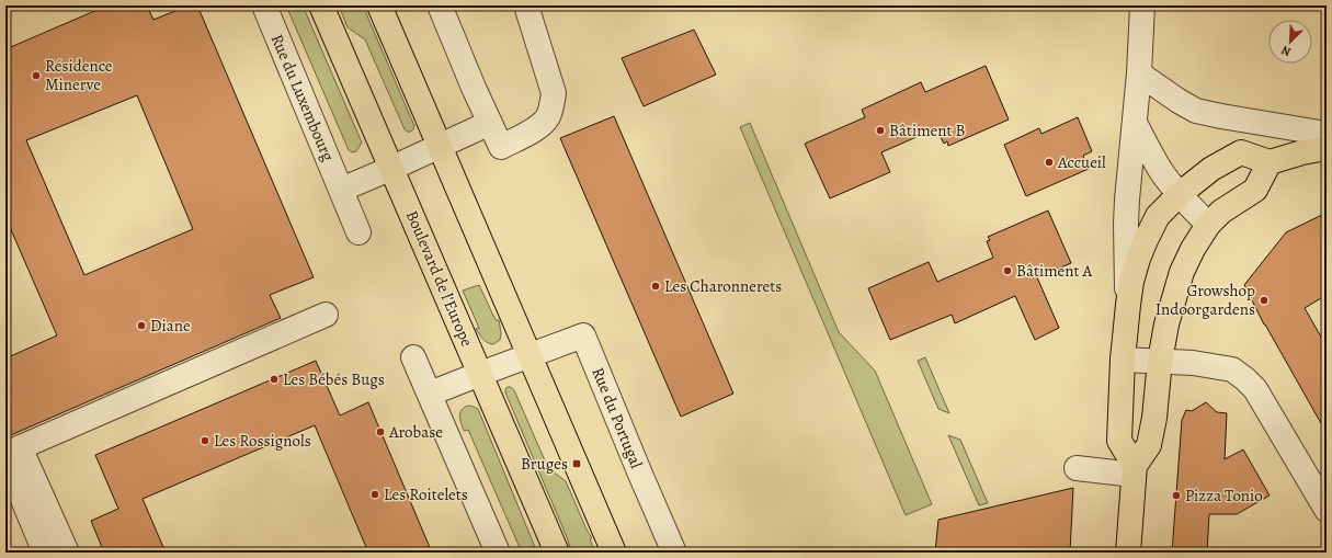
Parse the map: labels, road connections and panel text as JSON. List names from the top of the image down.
{
  "streets": {
    "main road": ["Boulevard de l'Europe"],
    "street": ["Rue du Luxembourg", "Rue du Portugal"]
  },
  "places": {
    "other": [
      "Résidence Minerve",
      "Bâtiment B",
      "Accueil",
      "Bâtiment A",
      "Les Charonnerets",
      "Growshop Indoorgardens",
      "Diane",
      "Les Bébés Bugs",
      "Arobase",
      "Les Rossignols",
      "Les Roitelets",
      "Pizza Tonio"
    ],
    "transit": ["Bruges"]
  },
  "north": "bottom left"
}
